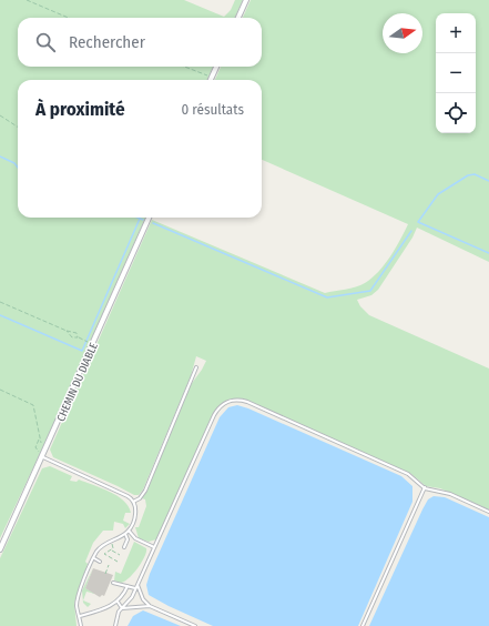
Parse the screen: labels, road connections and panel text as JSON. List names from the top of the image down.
{
  "streets": {
    "street": ["CHEMIN DU DIABLE"]
  },
  "north": "right",
  "page": {
    "map_buttons": ["+", "−"],
    "search": "Rechercher",
    "heading": ["À proximité", "0 résultats"]
  }
}
